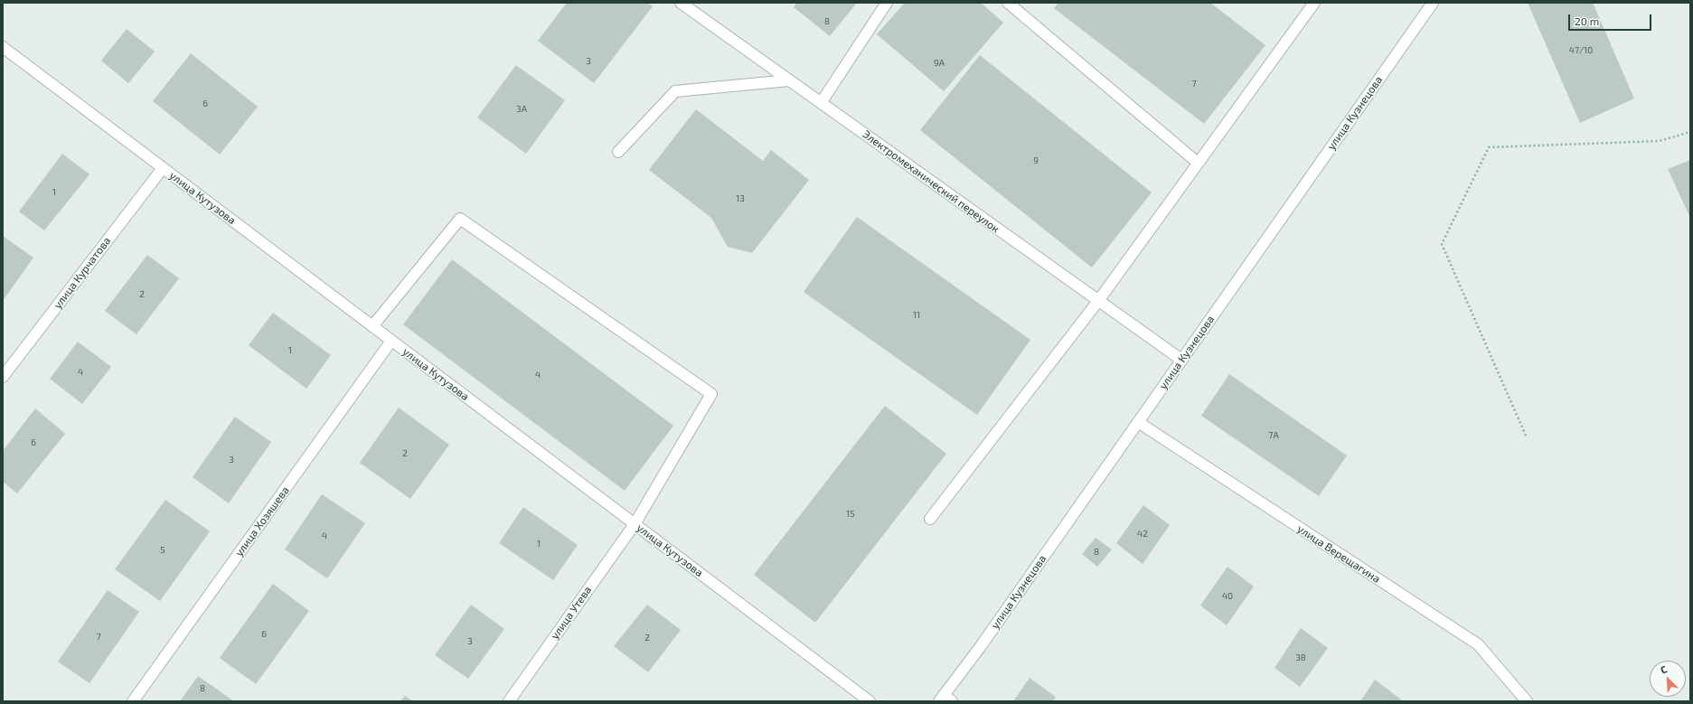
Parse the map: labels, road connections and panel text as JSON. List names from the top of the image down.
{
  "streets": {
    "street": [
      "улица Кузнецова",
      "Электромеханический переулок",
      "улица Кутузова",
      "улица Курчатова",
      "улица Хозяшева",
      "улица Верещагина",
      "улица Утева"
    ]
  },
  "crossings": [
    ["улица Кузнецова", "Электромеханический переулок"],
    ["улица Кузнецова", "улица Верещагина"],
    ["улица Кутузова", "улица Курчатова"],
    ["улица Кутузова", "улица Хозяшева"],
    ["улица Кутузова", "улица Утева"]
  ],
  "house_numbers": [
    "8",
    "47/10",
    "3",
    "9А",
    "7",
    "6",
    "3А",
    "9",
    "1",
    "13",
    "2",
    "11",
    "1",
    "4",
    "4",
    "7А",
    "6",
    "2",
    "3",
    "15",
    "42",
    "4",
    "1",
    "5",
    "8",
    "40",
    "6",
    "7",
    "2",
    "3",
    "38",
    "8"
  ],
  "scale_bar": "20 m",
  "north": "top left"
}
